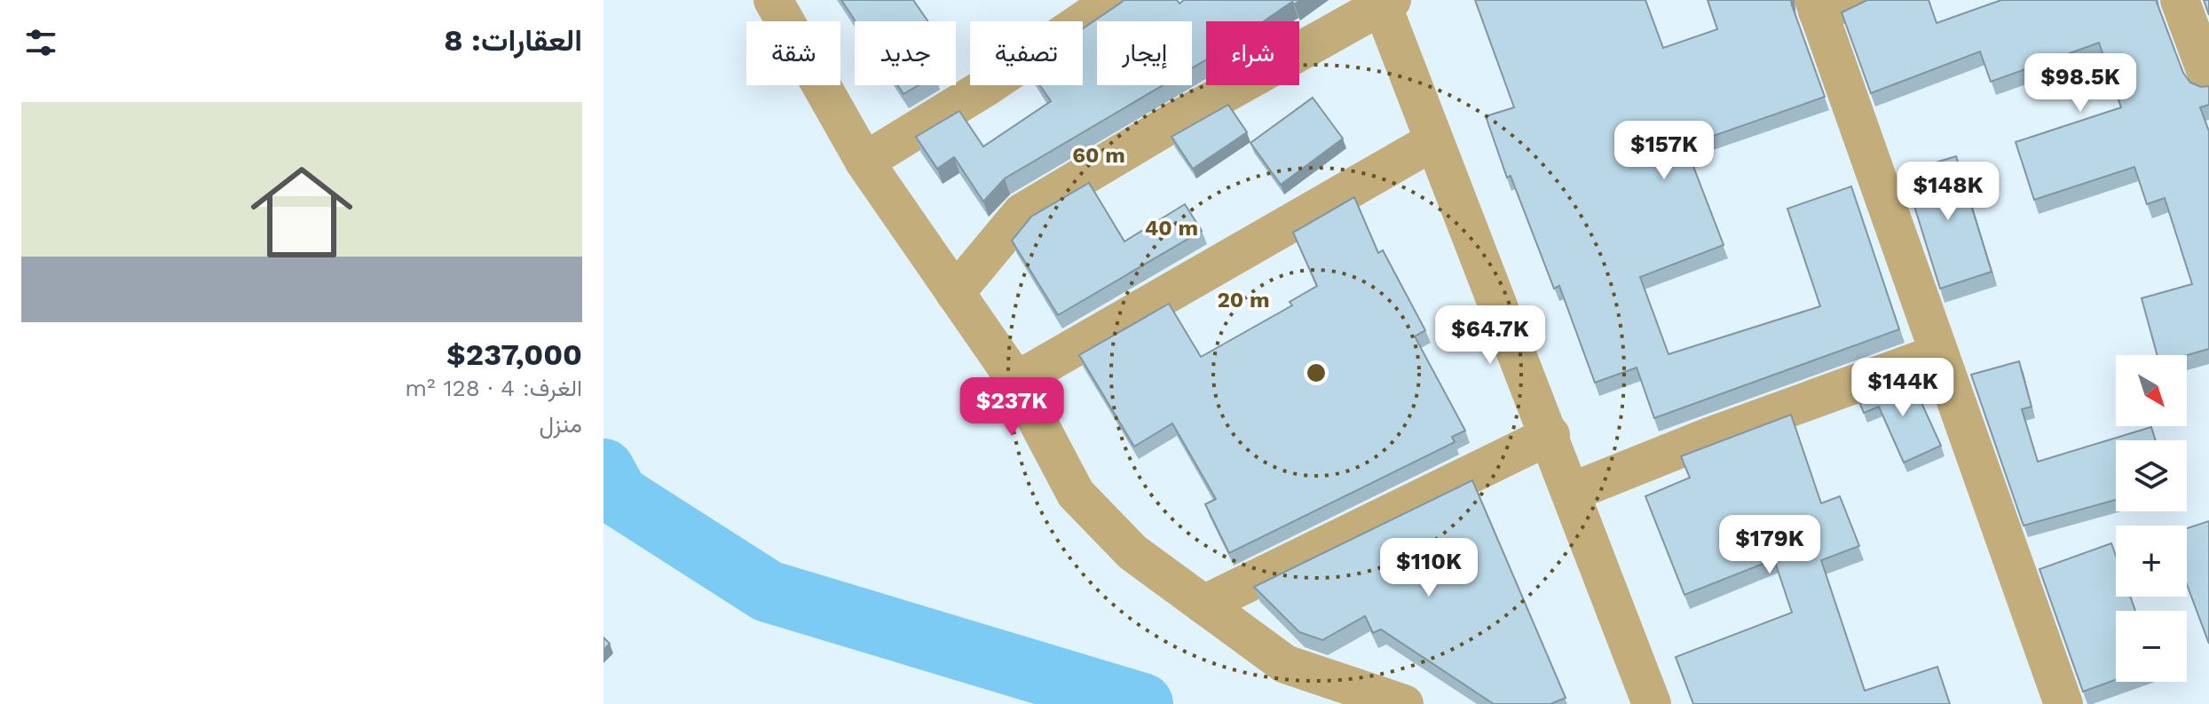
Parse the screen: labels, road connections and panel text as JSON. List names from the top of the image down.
{
  "north": "bottom right",
  "page": {
    "heading": "العقارات: 8",
    "chip": [
      "شراء",
      "إيجار",
      "تصفية",
      "جديد",
      "شقة"
    ],
    "price": [
      "$98.5K",
      "$157K",
      "$148K",
      "$64.7K",
      "$144K",
      "$237K",
      "$179K",
      "$110K"
    ],
    "list": [
      {
        "name": "$237,000",
        "note": "الغرف: 4 · 128 m² · منزل"
      }
    ],
    "map_buttons": ["+", "−"]
  },
  "rings": ["60 m", "40 m", "20 m"]
}
